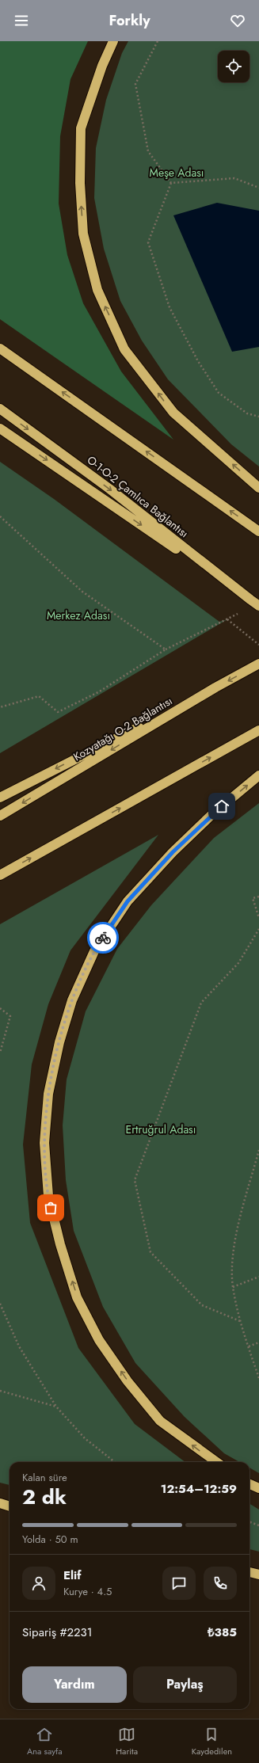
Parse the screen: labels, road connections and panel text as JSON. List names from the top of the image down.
{
  "streets": {
    "highway": ["O-1-O-2 Çamlıca Bağlantısı", "Kozyatağı O-2 Bağlantısı"]
  },
  "parks": ["Meşe Adası", "Merkez Adası", "Ertruğrul Adası"],
  "page": {
    "header": "Forkly",
    "heading": ["2 dk", "Kalan süre", "12:54–12:59"],
    "panel": [
      "Elif",
      "Kurye · 4.5",
      "Sipariş #2231",
      "₺385"
    ],
    "bar": "Yolda · 50 m",
    "buttons": ["Yardım", "Paylaş"],
    "tabs": ["Ana sayfa", "Harita", "Kaydedilen"]
  }
}
